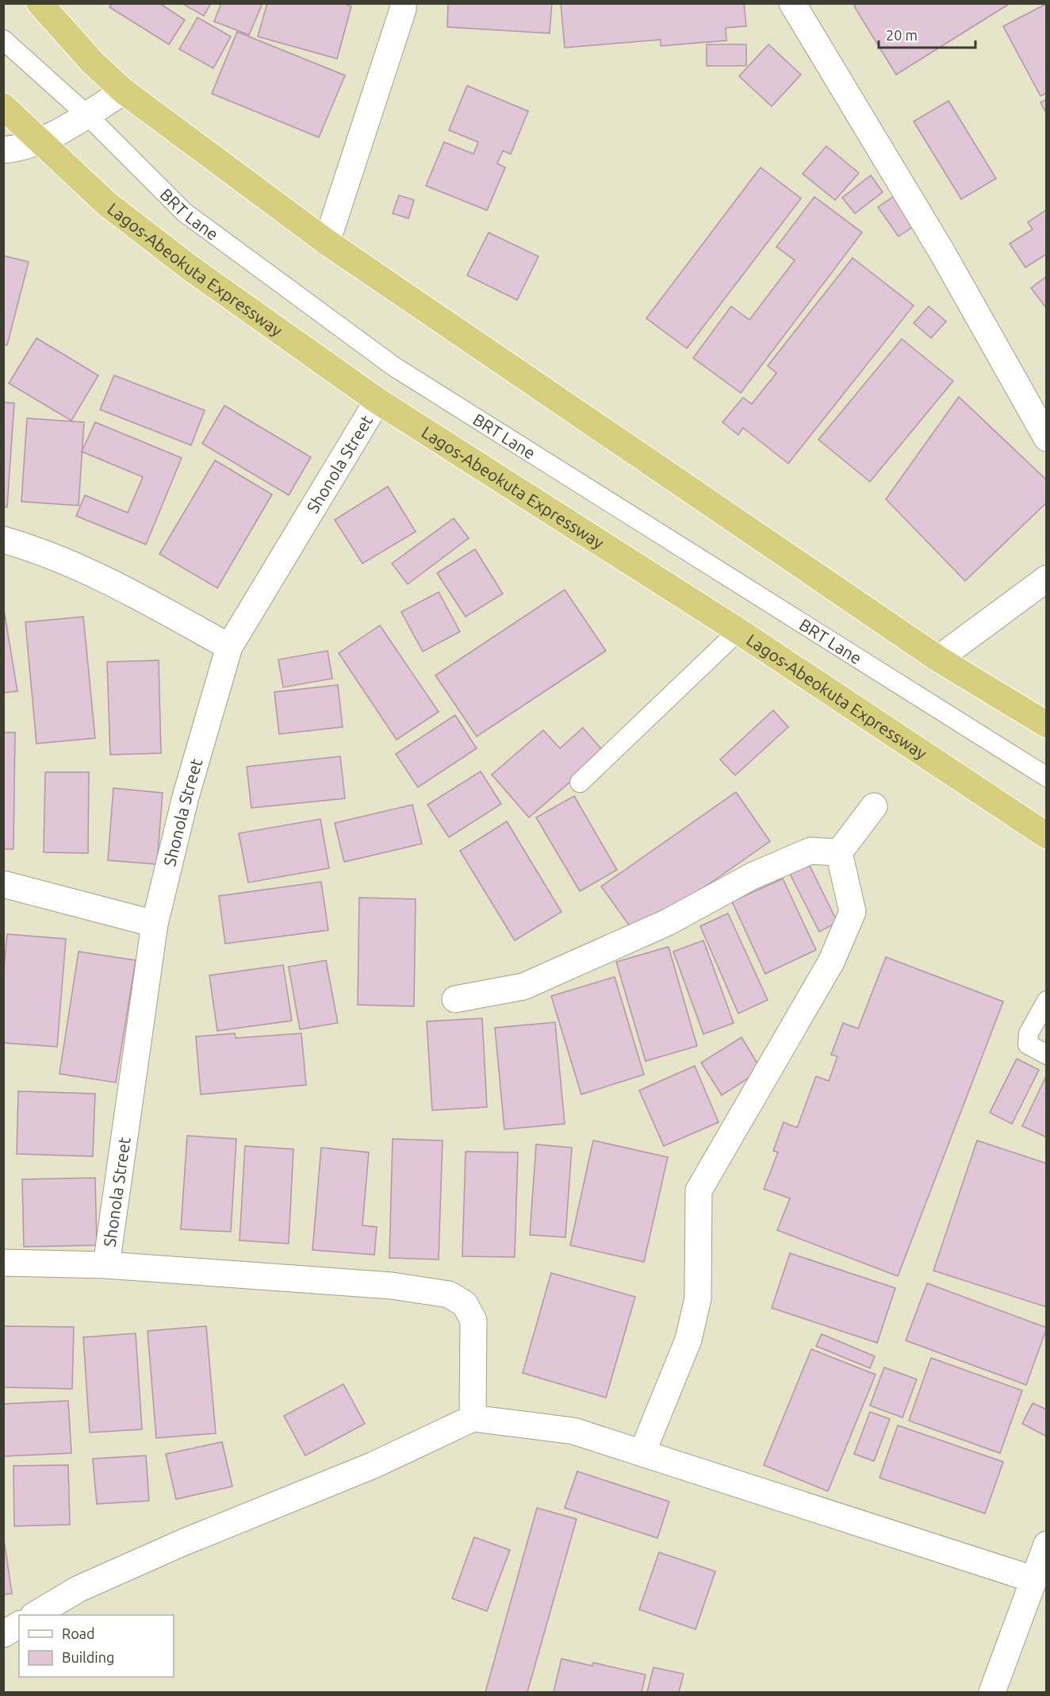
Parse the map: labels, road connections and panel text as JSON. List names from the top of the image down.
{
  "streets": {
    "highway": ["Lagos-Abeokuta Expressway"],
    "street": ["Shonola Street"],
    "lane": ["BRT Lane"]
  },
  "crossings": [
    ["Lagos-Abeokuta Expressway", "Shonola Street"]
  ],
  "legend": ["Road", "Building"],
  "scale_bar": "20 m"
}
